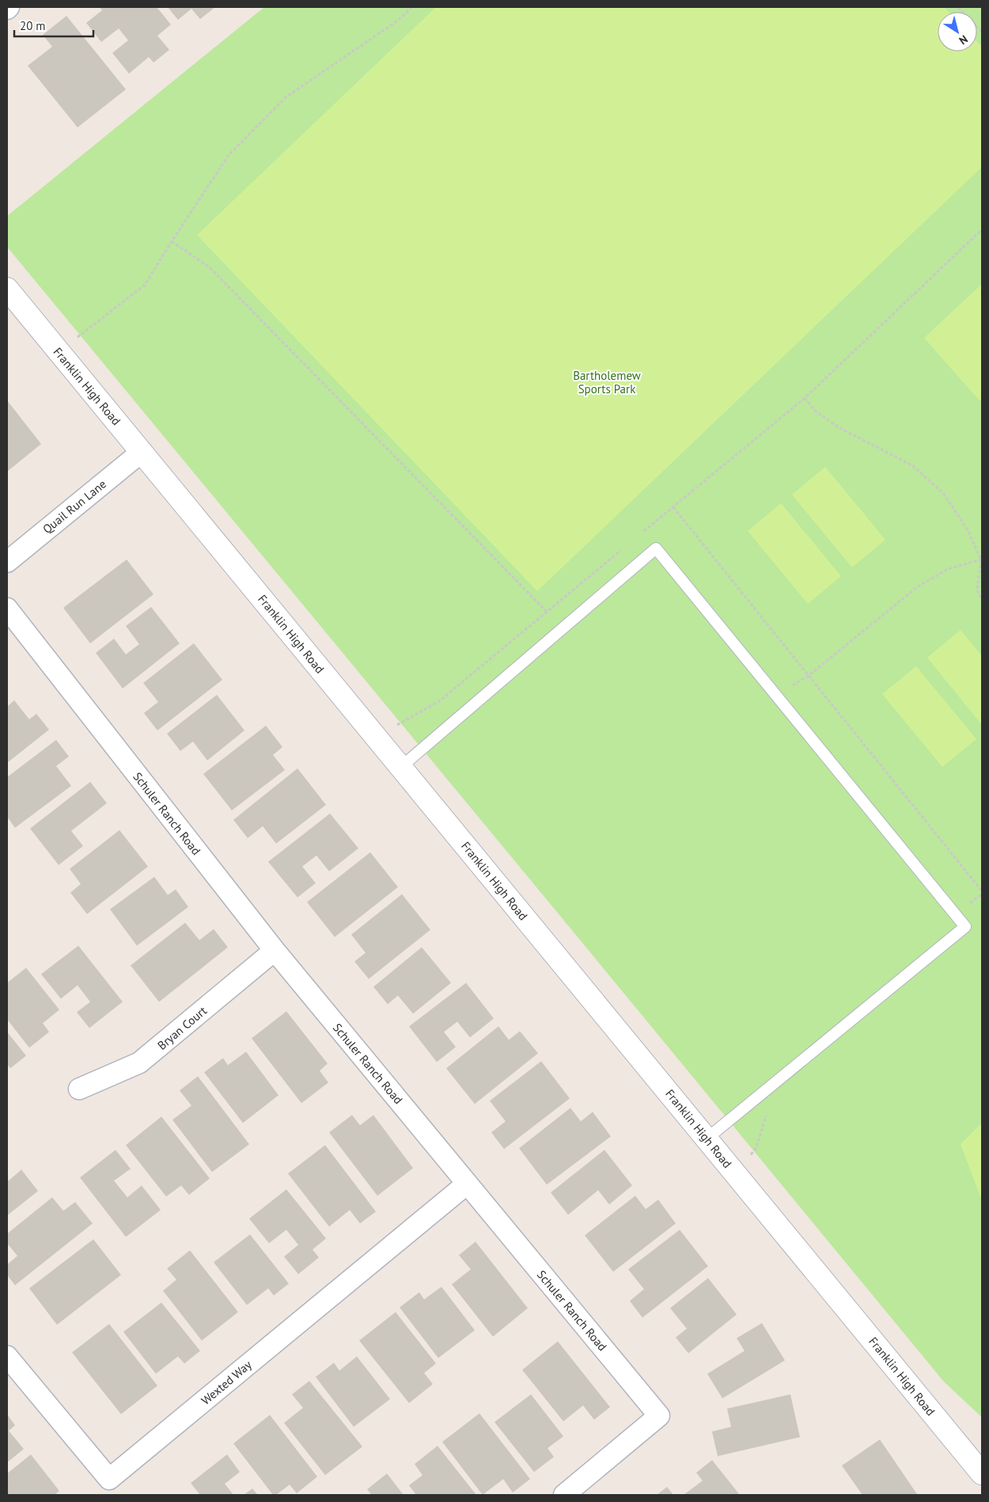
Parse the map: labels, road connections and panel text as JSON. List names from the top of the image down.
{
  "streets": {
    "street": [
      "Franklin High Road",
      "Quail Run Lane",
      "Schuler Ranch Road",
      "Bryan Court",
      "Wexted Way"
    ]
  },
  "crossings": [
    ["Franklin High Road", "Quail Run Lane"],
    ["Schuler Ranch Road", "Bryan Court"],
    ["Schuler Ranch Road", "Wexted Way"]
  ],
  "parks": ["Bartholemew Sports Park"],
  "scale_bar": "20 m",
  "north": "bottom right"
}
